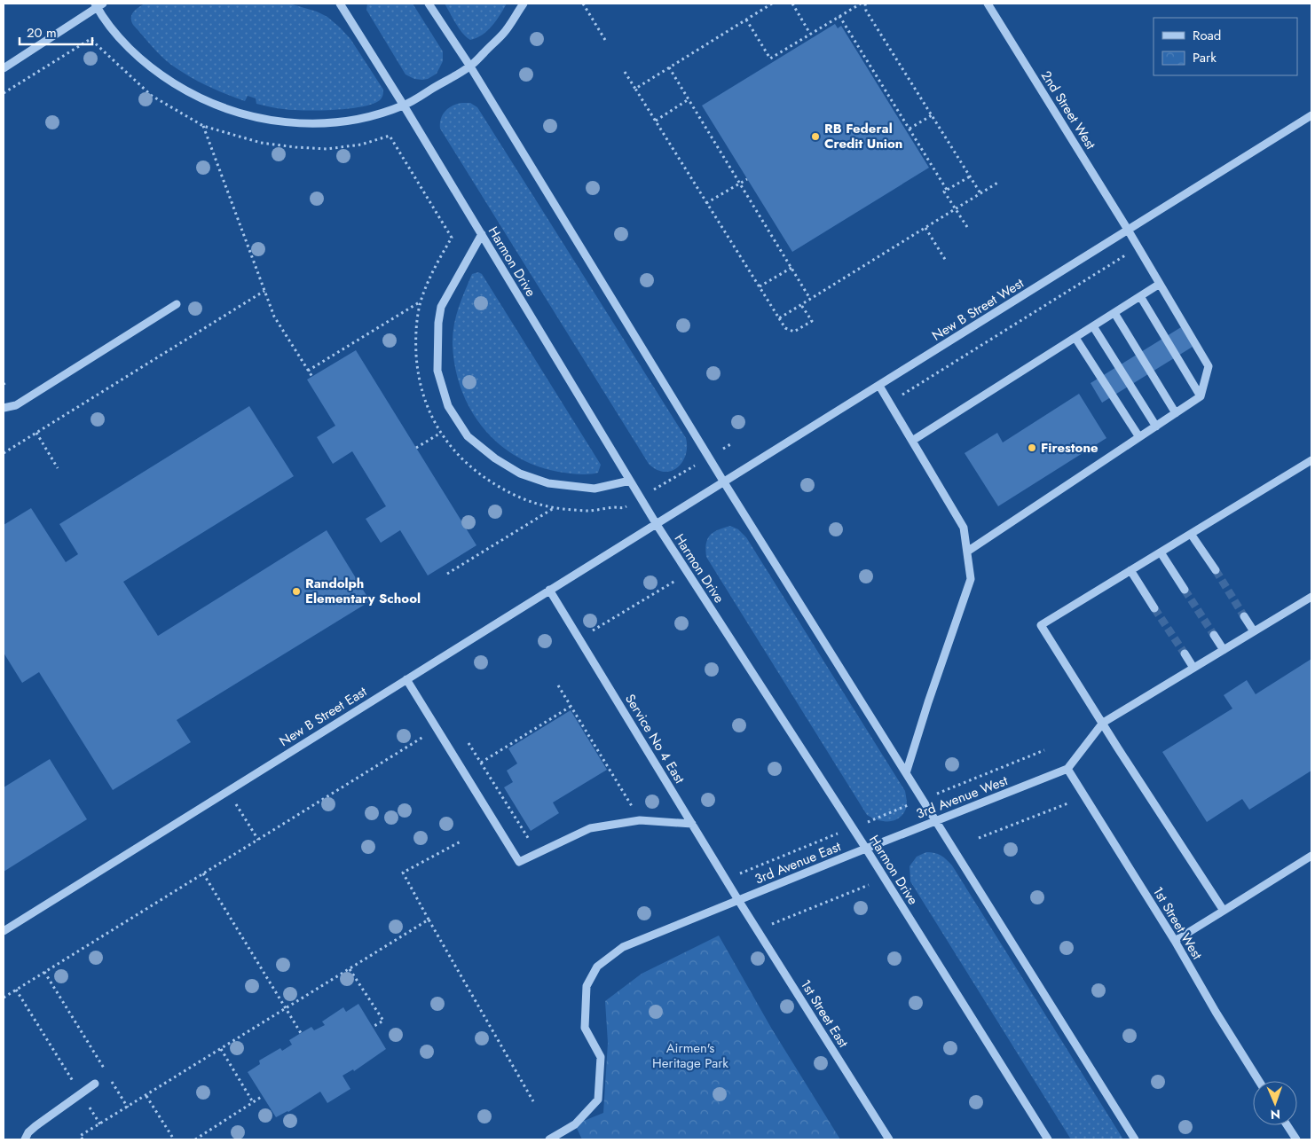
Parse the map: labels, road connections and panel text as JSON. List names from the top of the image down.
{
  "streets": {
    "street": [
      "2nd Street West",
      "Harmon Drive",
      "New B Street West",
      "New B Street East",
      "Service No 4 East",
      "3rd Avenue West",
      "3rd Avenue East",
      "1st Street West",
      "1st Street East"
    ]
  },
  "crossings": [
    ["2nd Street West", "New B Street West"],
    ["Harmon Drive", "New B Street West"],
    ["Harmon Drive", "New B Street East"],
    ["Harmon Drive", "3rd Avenue West"],
    ["Harmon Drive", "3rd Avenue East"],
    ["New B Street West", "New B Street East"],
    ["New B Street East", "Service No 4 East"],
    ["Service No 4 East", "3rd Avenue East"],
    ["Service No 4 East", "1st Street East"],
    ["3rd Avenue West", "3rd Avenue East"],
    ["3rd Avenue West", "1st Street West"],
    ["3rd Avenue East", "1st Street East"]
  ],
  "parks": ["Airmen's Heritage Park"],
  "places": ["RB Federal Credit Union", "Firestone", "Randolph Elementary School"],
  "legend": ["Road", "Park"],
  "scale_bar": "20 m",
  "north": "bottom"
}
